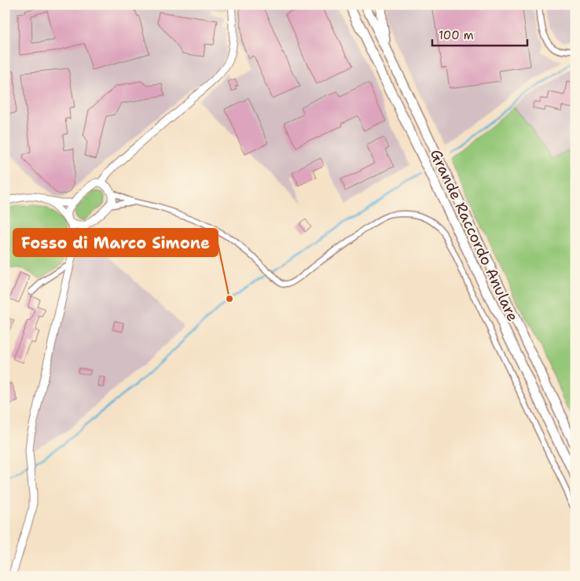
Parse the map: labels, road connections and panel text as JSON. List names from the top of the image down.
{
  "streets": {
    "highway": ["Grande Raccordo Anulare"]
  },
  "places": ["Fosso di Marco Simone"],
  "scale_bar": "100 m"
}
